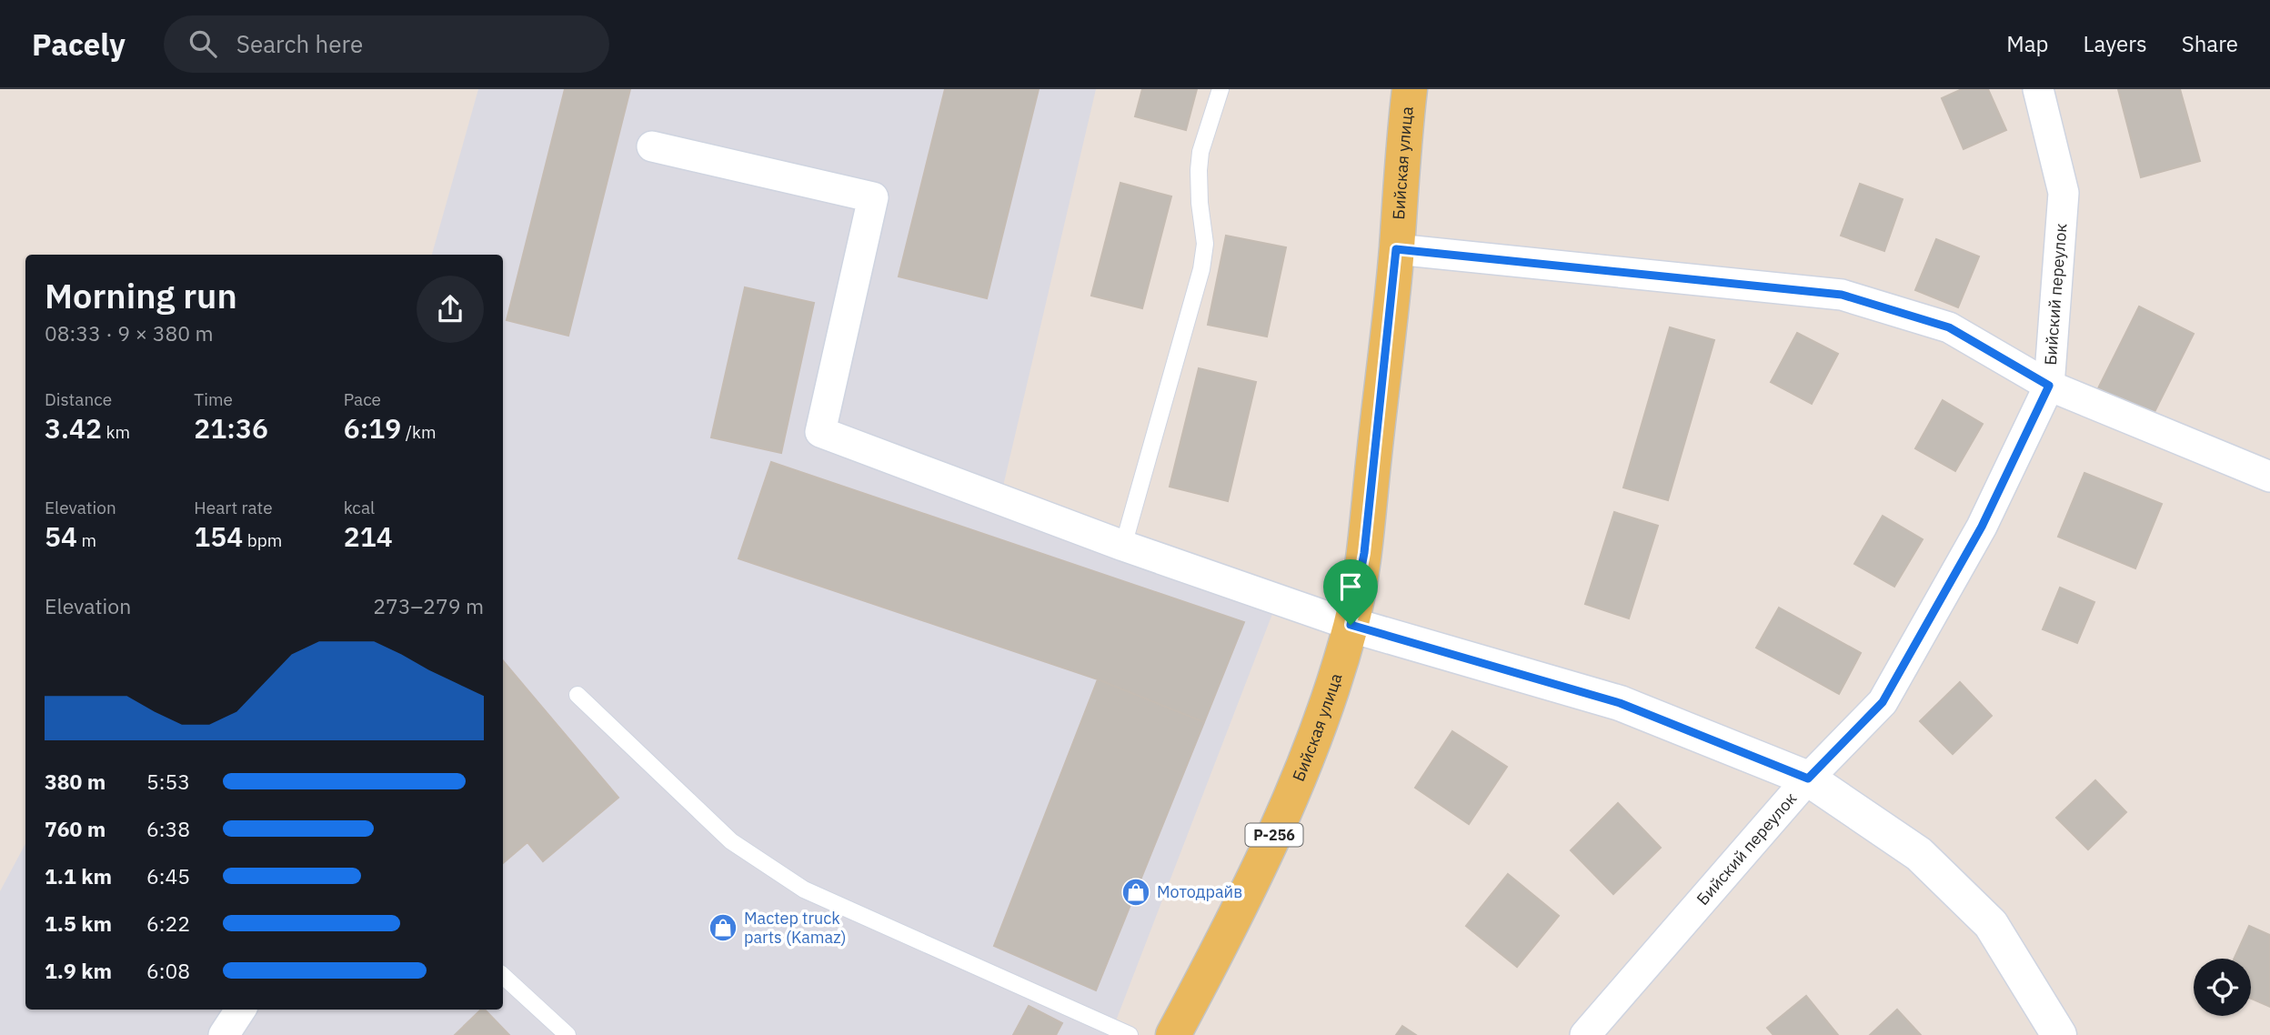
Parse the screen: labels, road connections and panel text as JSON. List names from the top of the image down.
{
  "streets": {
    "main road": ["Бийская улица", "Р-256"],
    "street": ["Бийский переулок"]
  },
  "places": {
    "shop": ["Мотодрайв", "Mactep truck parts (Kamaz)"]
  },
  "page": {
    "header": "Pacely",
    "search": "Search here",
    "nav": ["Map", "Layers", "Share"],
    "heading": ["Morning run", "08:33 · 9 × 380 m"],
    "stats": [
      ["Distance", "3.42 km"],
      ["Time", "21:36"],
      ["Pace", "6:19 /km"],
      ["Elevation", "54 m"],
      ["Heart rate", "154 bpm"],
      ["kcal", "214"]
    ],
    "chart": ["Elevation", "273–279 m"],
    "list": [
      {
        "name": "380 m",
        "note": "5:53"
      },
      {
        "name": "760 m",
        "note": "6:38"
      },
      {
        "name": "1.1 km",
        "note": "6:45"
      },
      {
        "name": "1.5 km",
        "note": "6:22"
      },
      {
        "name": "1.9 km",
        "note": "6:08"
      }
    ]
  }
}
